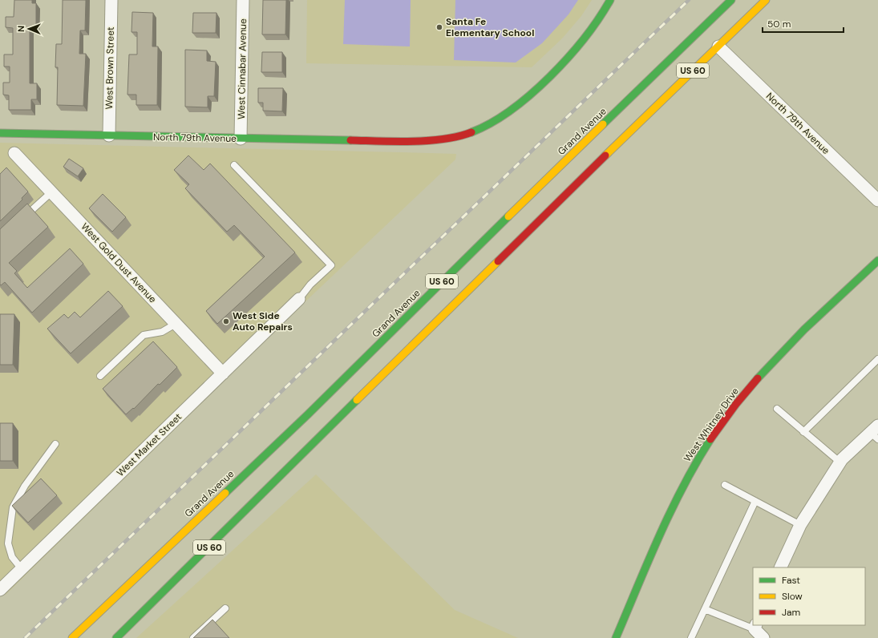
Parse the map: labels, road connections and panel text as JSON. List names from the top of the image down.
{
  "streets": {
    "main road": [
      "US 60",
      "North 79th Avenue",
      "Grand Avenue",
      "West Whitney Drive"
    ],
    "street": [
      "West Brown Street",
      "West Cinnabar Avenue",
      "West Gold Dust Avenue",
      "West Market Street"
    ]
  },
  "crossings": [
    ["West Brown Street", "North 79th Avenue"],
    ["West Cinnabar Avenue", "North 79th Avenue"],
    ["US 60", "North 79th Avenue"],
    ["West Gold Dust Avenue", "West Market Street"]
  ],
  "places": ["Santa Fe Elementary School", "West Side Auto Repairs"],
  "legend": ["Fast", "Slow", "Jam"],
  "scale_bar": "50 m",
  "north": "left"
}
